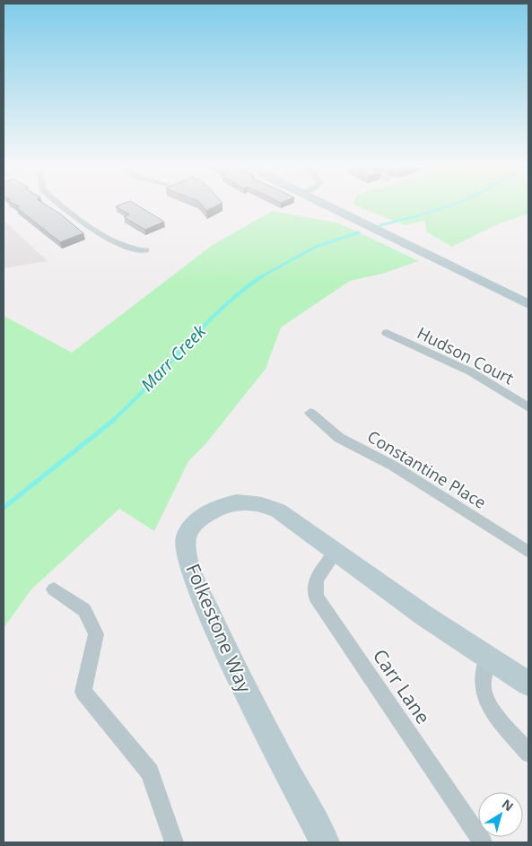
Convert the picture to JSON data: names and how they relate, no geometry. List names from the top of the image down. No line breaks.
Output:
{"streets":{"street":["Hudson Court","Constantine Place","Folkestone Way","Carr Lane"]},"crossings":[["Folkestone Way","Carr Lane"]],"water":["Marr Creek"],"north":"top right"}
